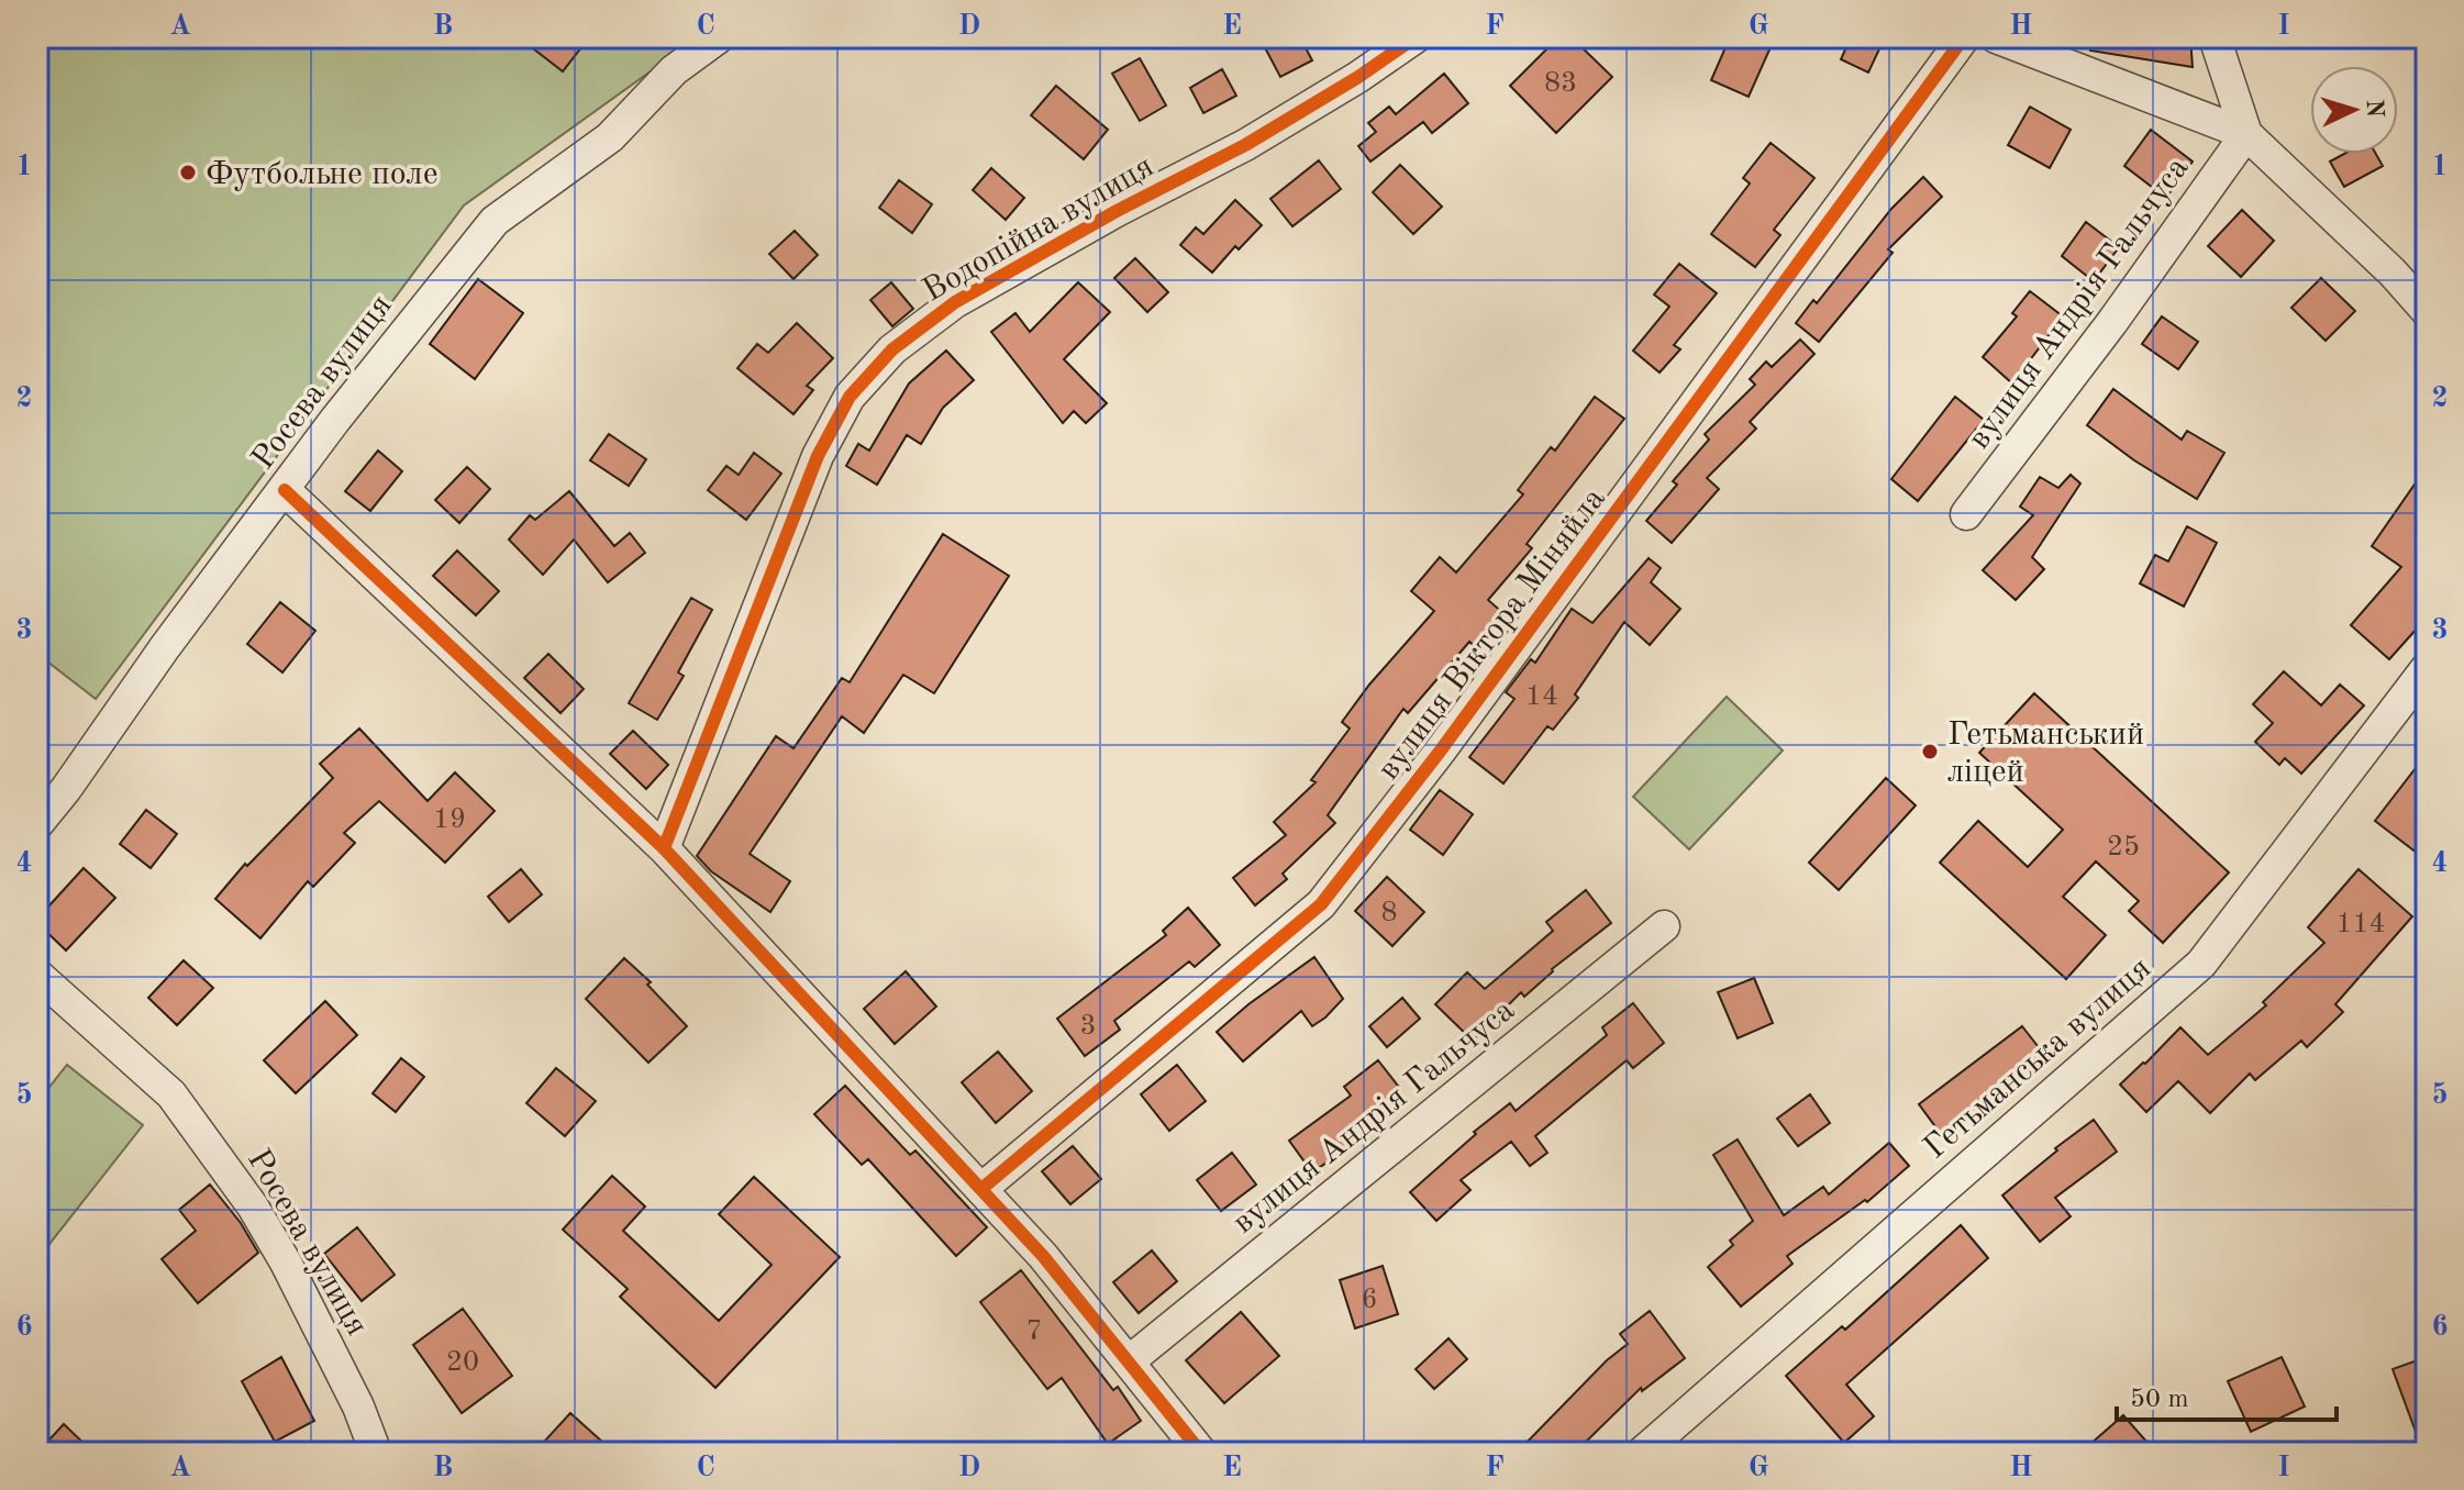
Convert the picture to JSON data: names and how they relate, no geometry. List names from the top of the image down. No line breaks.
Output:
{"streets":{"street":["Водопійна вулиця","вулиця Андрія Гальчуса","Росева вулиця","вулиця Віктора Міняйла","Гетьманська вулиця"]},"places":["Футбольне поле","Гетьманський ліцей"],"house_numbers":["83","14","19","25","8","114","3","6","7","20"],"scale_bar":"50 m","north":"right","grid":{"columns":["A","B","C","D","E","F","G","H","I"],"rows":["1","2","3","4","5","6"]}}
